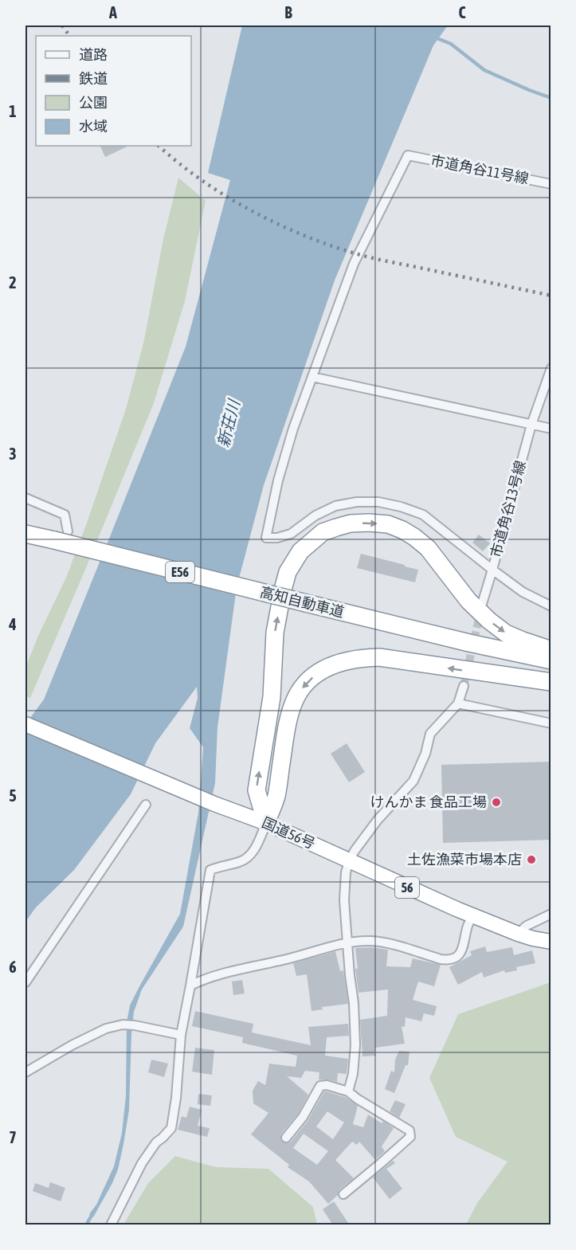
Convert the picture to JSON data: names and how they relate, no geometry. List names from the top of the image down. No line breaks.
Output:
{"streets":{"highway":["E56","高知自動車道","国道56号","56"],"street":["市道角谷11号線","市道角谷13号線"]},"crossings":[["市道角谷11号線","市道角谷13号線"],["E56","高知自動車道"]],"water":["新荘川"],"places":["けんかま 食品工場","土佐漁菜市場本店"],"legend":["道路","鉄道","公園","水域"],"grid":{"columns":["A","B","C"],"rows":["1","2","3","4","5","6","7"]}}
